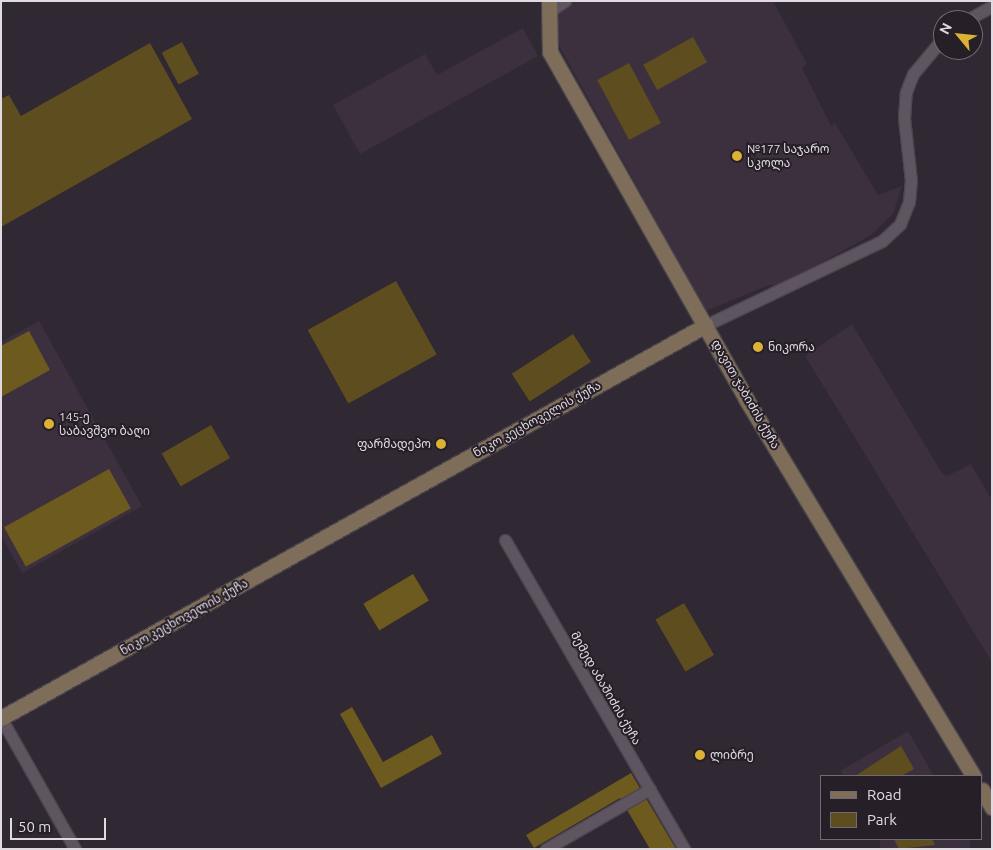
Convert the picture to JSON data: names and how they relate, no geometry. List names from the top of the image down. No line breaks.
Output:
{"streets":{"street":["დავით ჯაბიძის ქუჩა","ნიკო კეცხოველის ქუჩა","მემედ აბაშიძის ქუჩა"]},"crossings":[["დავით ჯაბიძის ქუჩა","ნიკო კეცხოველის ქუჩა"]],"places":["№177 საჯარო სკოლა","ნიკორა","145-ე საბავშვო ბაღი","ფარმადეპო","ლიბრე"],"legend":["Road","Park"],"scale_bar":"50 m","north":"top left"}
